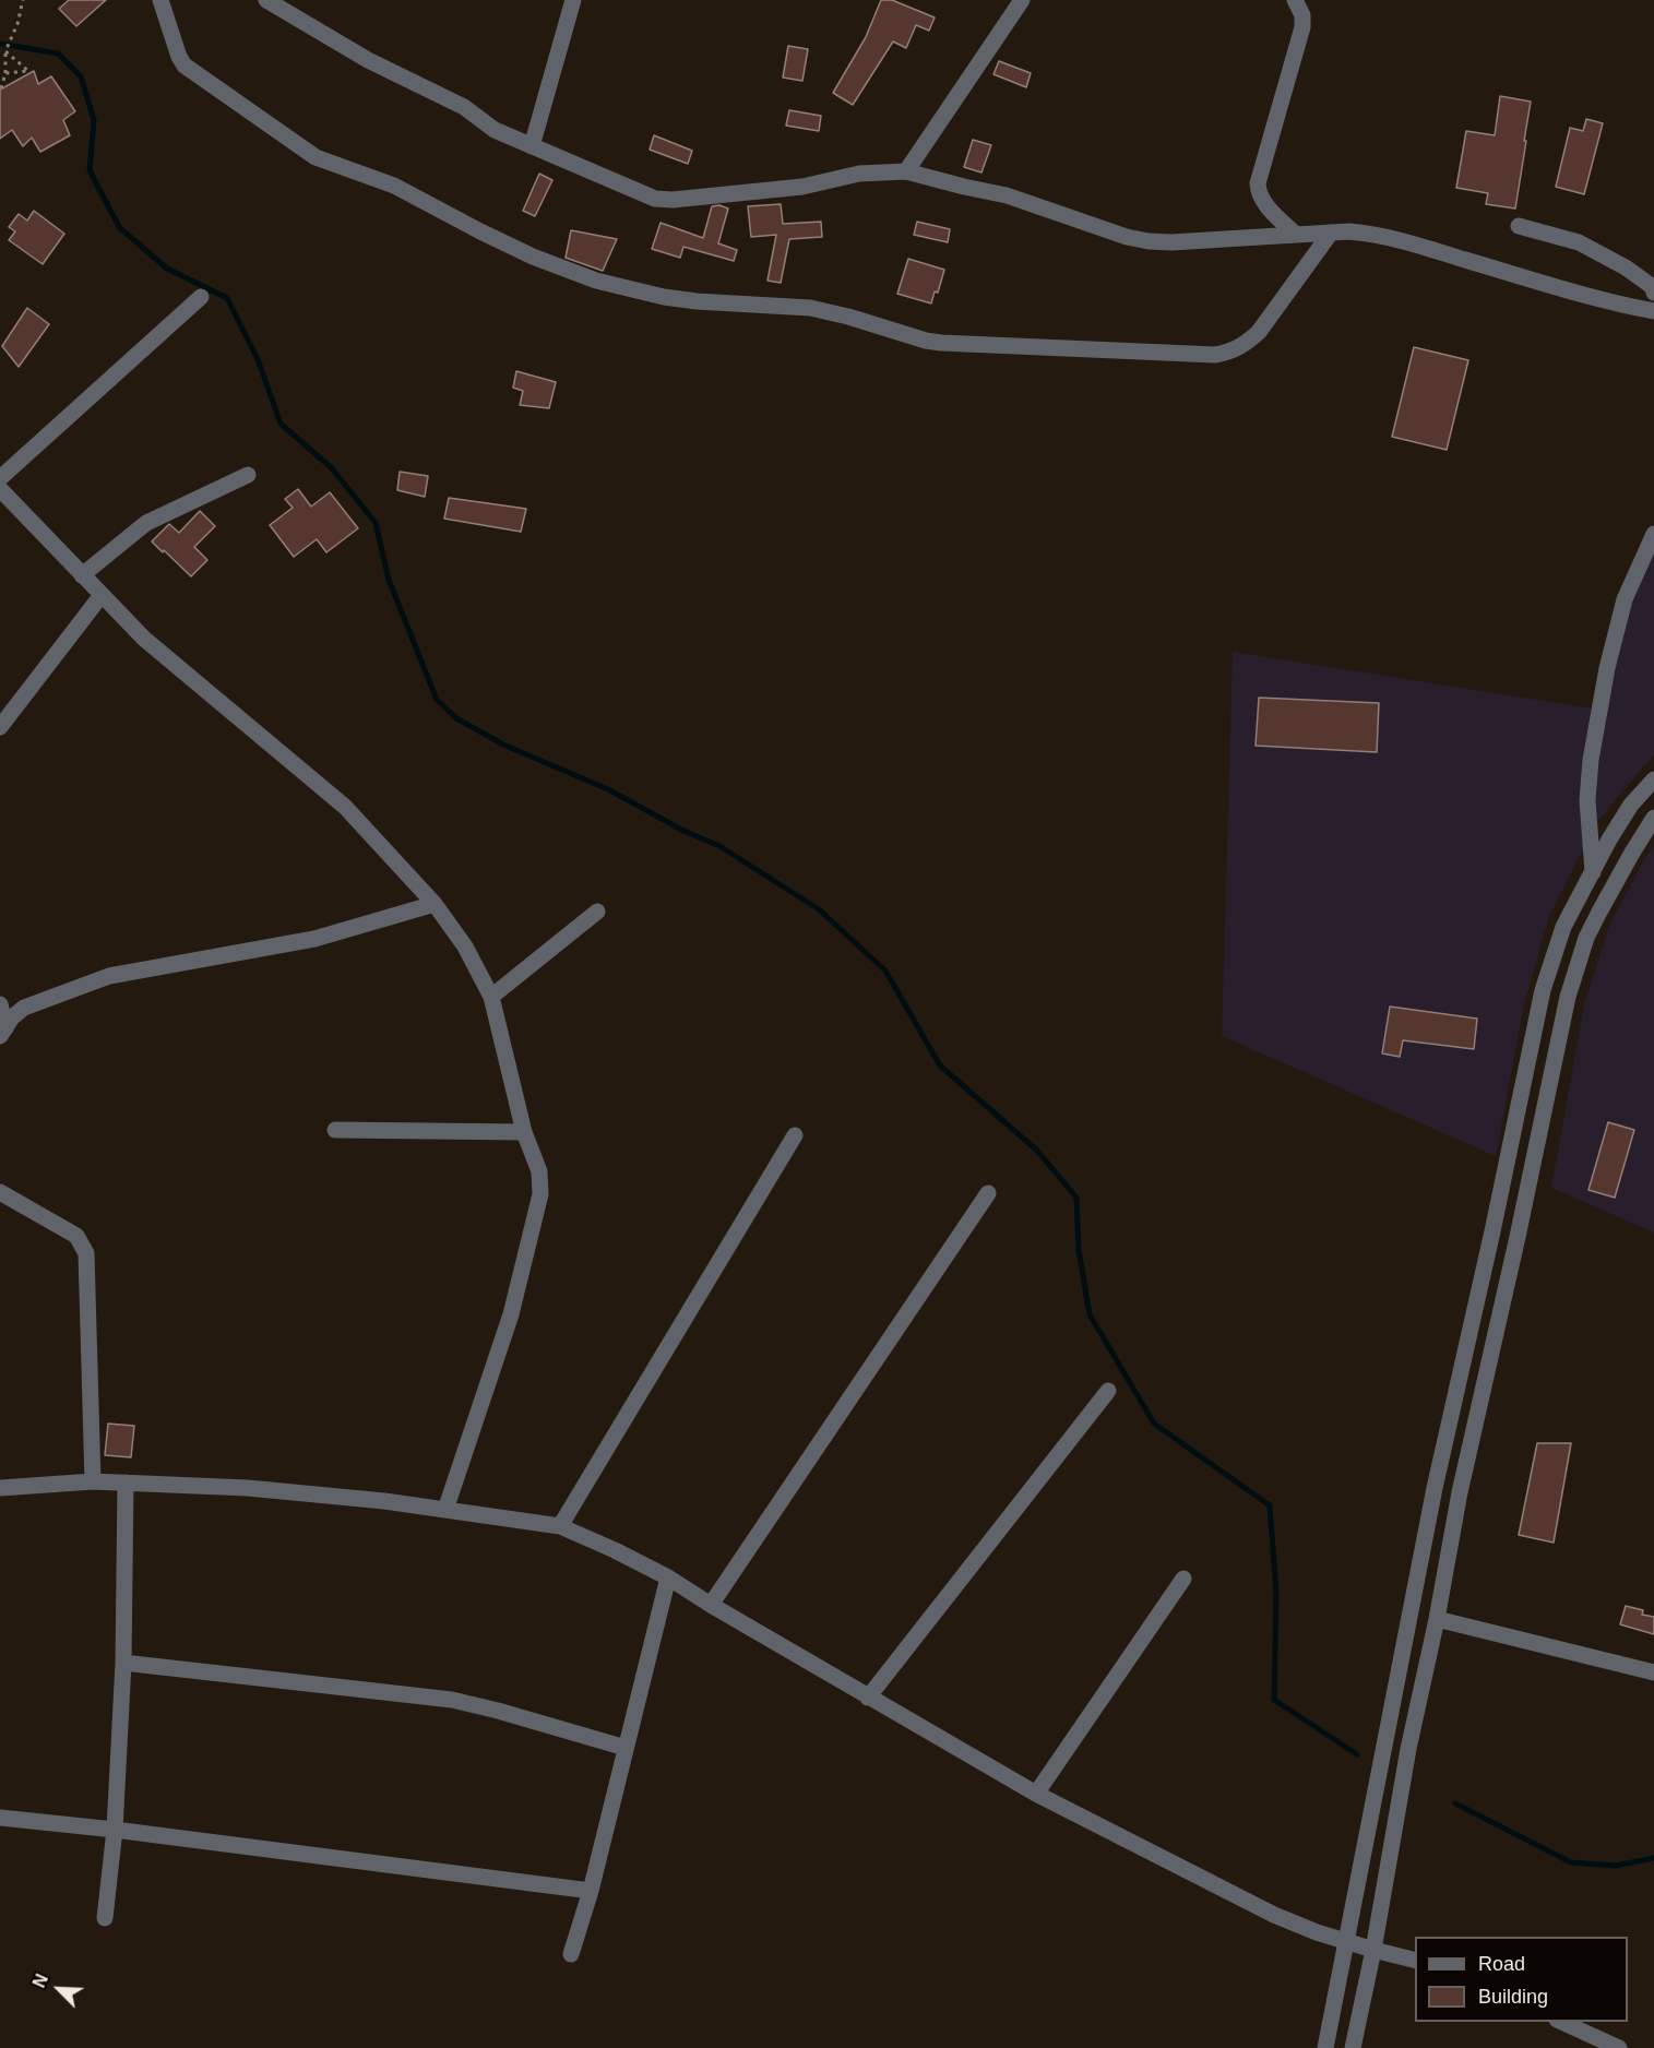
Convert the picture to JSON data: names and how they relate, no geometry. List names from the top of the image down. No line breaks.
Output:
{"legend":["Road","Building"],"north":"top left"}
